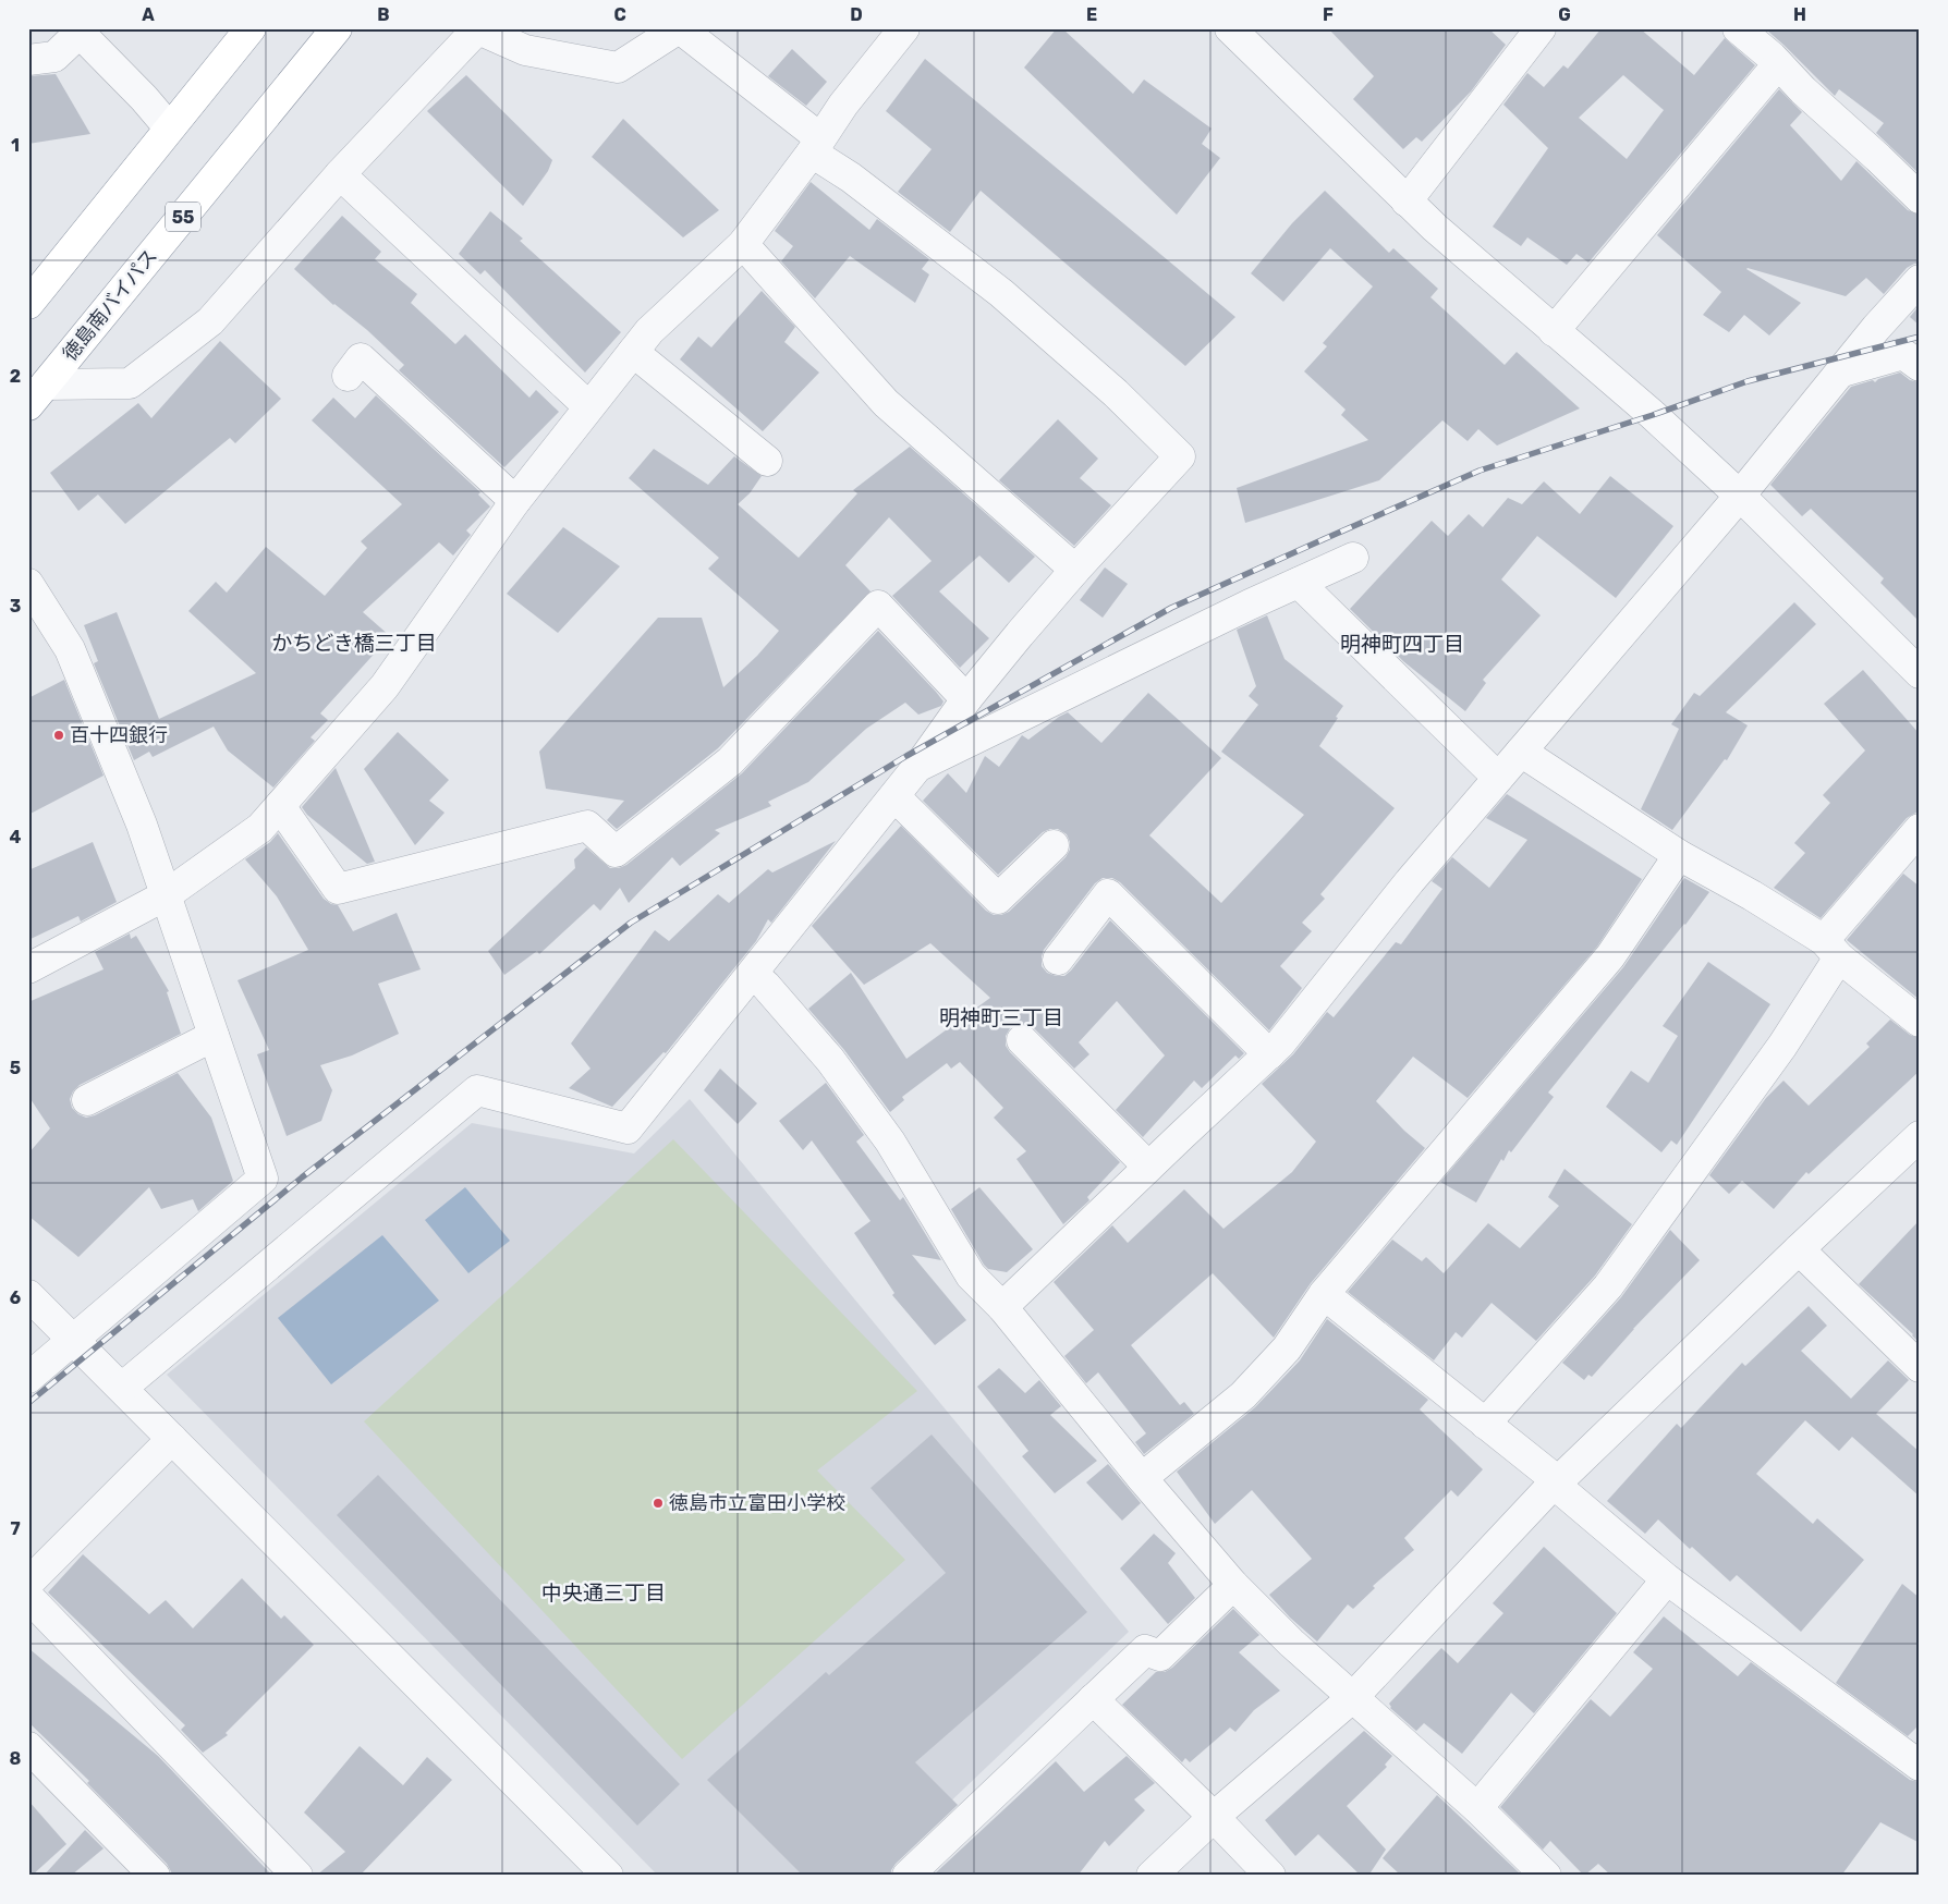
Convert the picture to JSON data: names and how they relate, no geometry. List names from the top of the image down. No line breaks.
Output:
{"streets":{"highway":["55","徳島南バイパス"]},"districts":["かちどき橋三丁目","明神町四丁目","明神町三丁目","中央通三丁目"],"places":["百十四銀行","徳島市立富田小学校"],"grid":{"columns":["A","B","C","D","E","F","G","H"],"rows":["1","2","3","4","5","6","7","8"]}}
